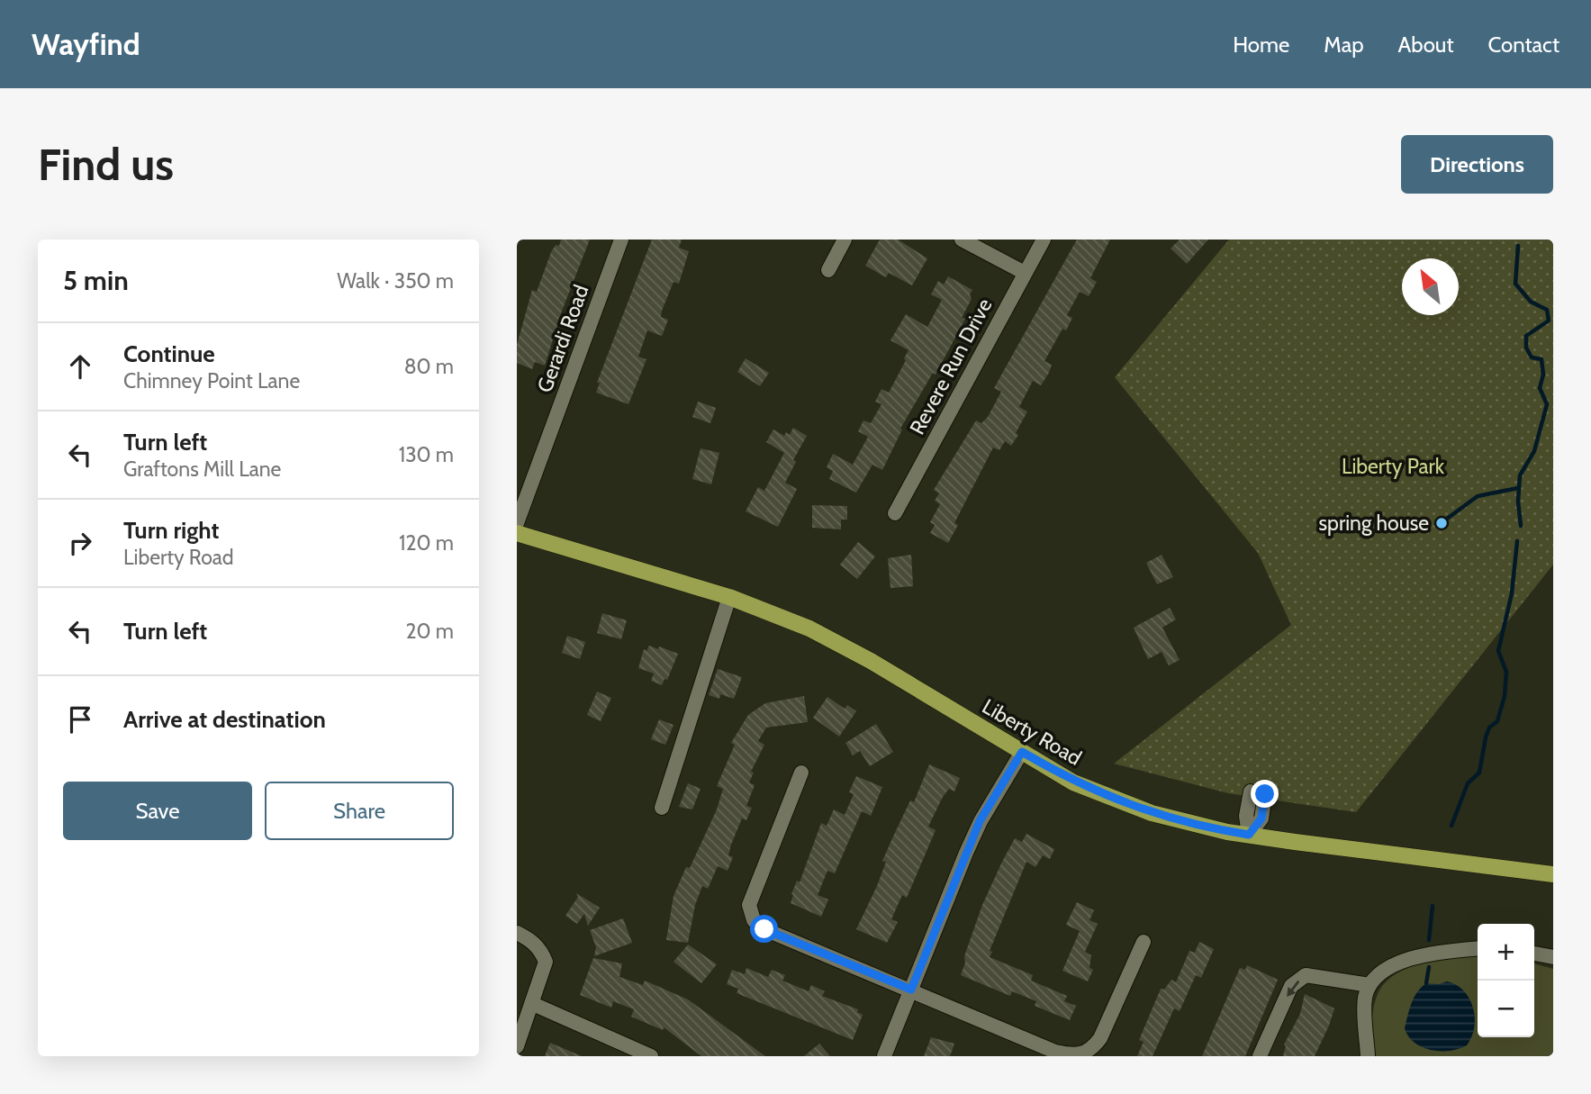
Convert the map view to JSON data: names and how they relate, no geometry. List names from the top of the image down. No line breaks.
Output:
{"streets":{"main road":["Liberty Road"],"street":["Gerardi Road","Revere Run Drive"]},"parks":["Liberty Park"],"places":["spring house"],"north":"top left","page":{"header":"Wayfind","nav":["Home","Map","About","Contact"],"buttons":["Directions",["Save","Share"]],"title":"Find us","heading":["5 min","Walk · 350 m"],"list":[["Continue","Chimney Point Lane","80 m"],["Turn left","Graftons Mill Lane","130 m"],["Turn right","Liberty Road","120 m"],["Turn left","20 m"],"Arrive at destination"],"map_buttons":["+","−"]}}
